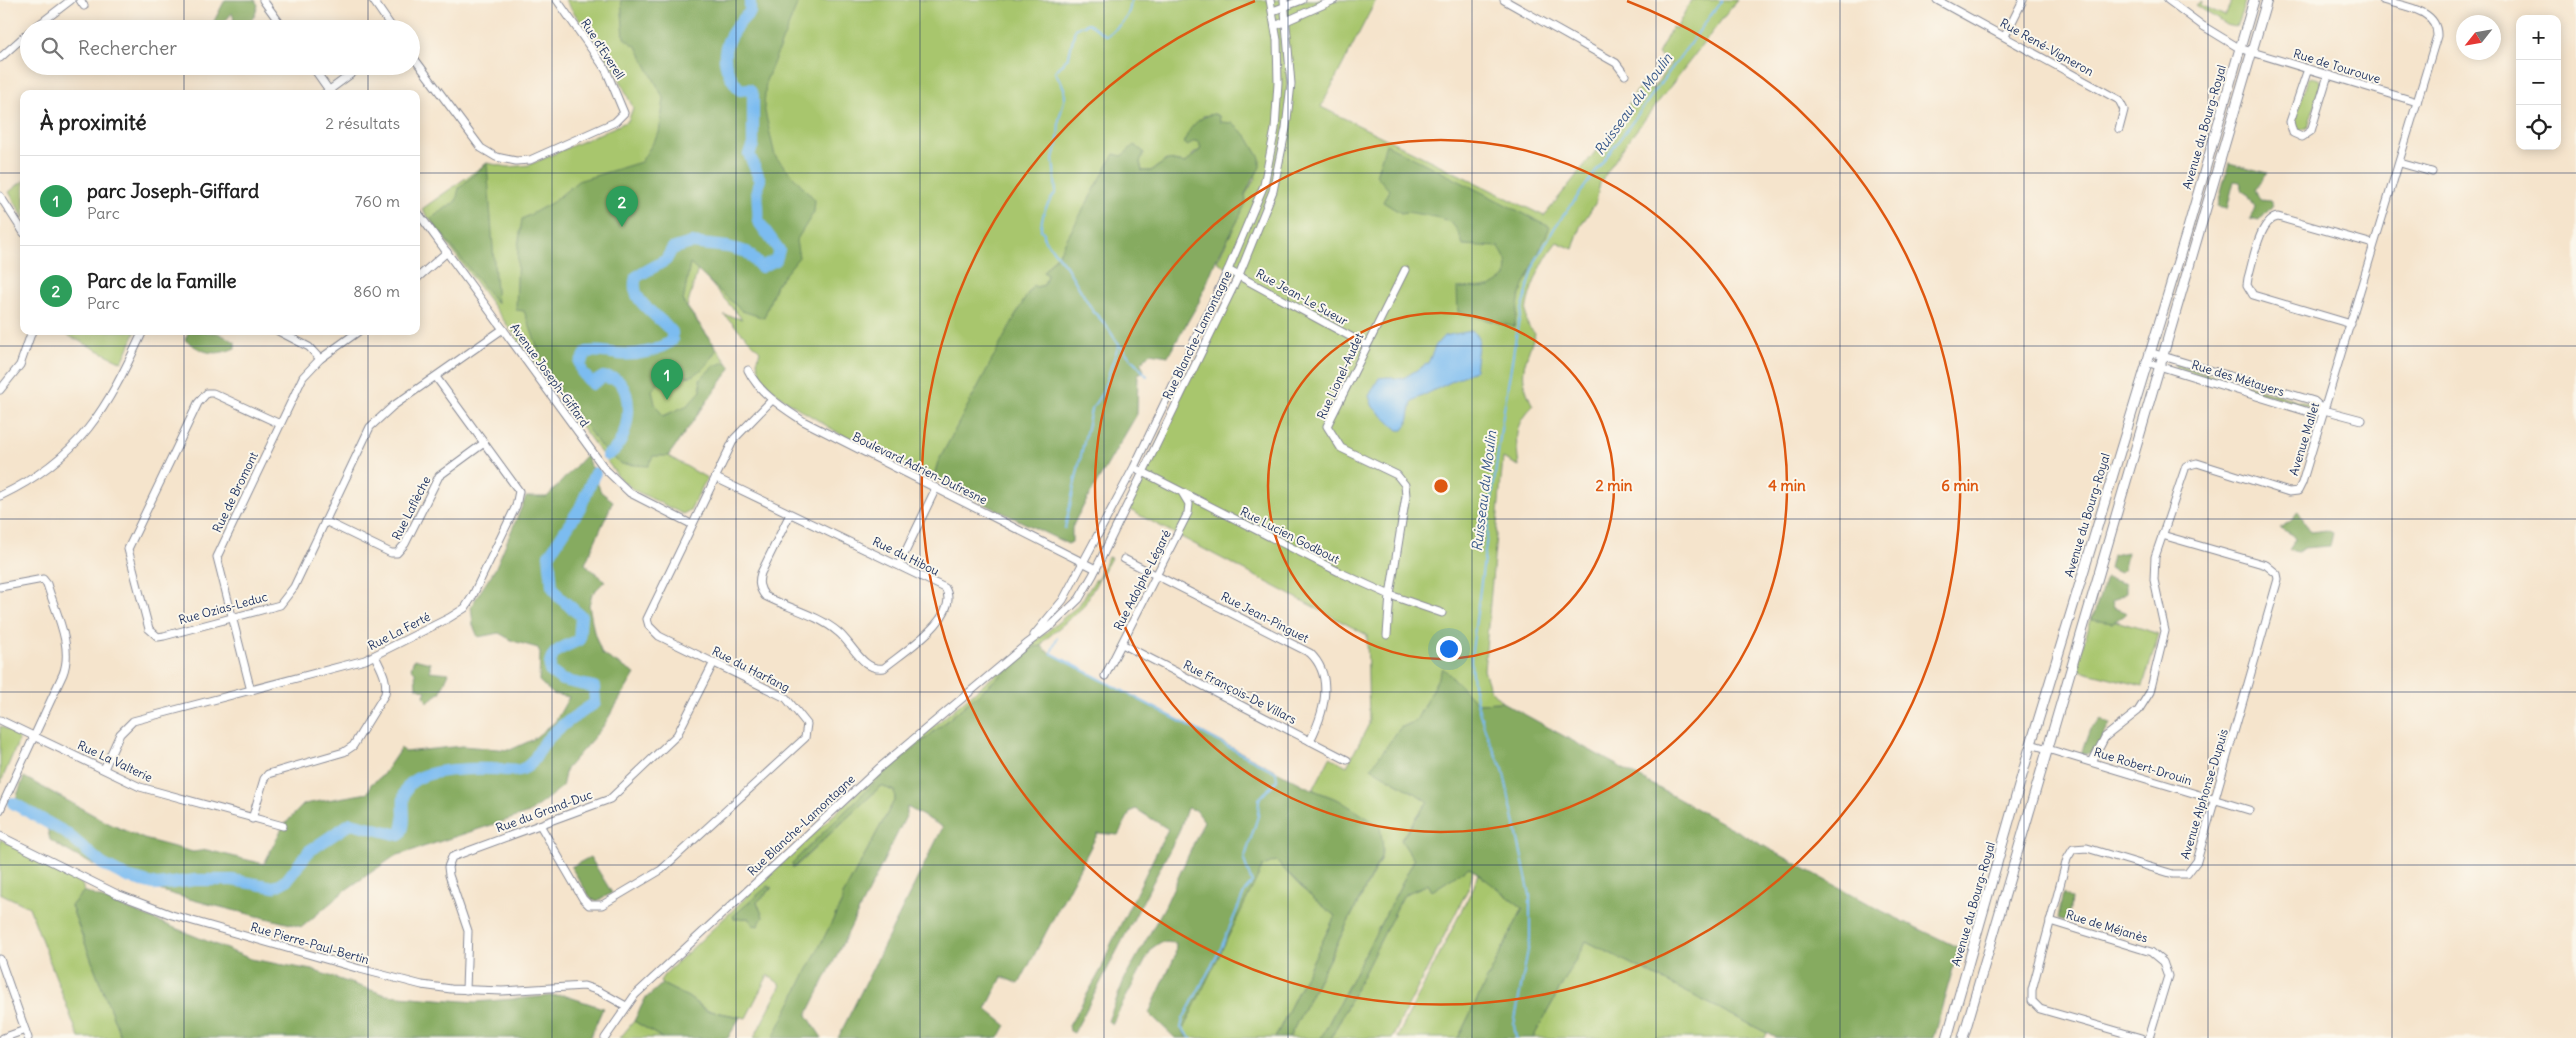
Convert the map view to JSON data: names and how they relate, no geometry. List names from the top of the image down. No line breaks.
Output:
{"streets":{"main road":["Avenue du Bourg-Royal"],"street":["Rue René-Vigneron","Rue d'Everell","Rue de Tourouve","Rue Jean-Le Sueur","Rue Blanche-Lamontagne","Avenue Joseph-Giffard","Rue Lionel-Audet","Rue des Métayers","Avenue Mallet","Boulevard Adrien-Dufresne","Rue de Bromont","Rue Laflèche","Rue Lucien Godbout","Rue du Hibou","Rue Adolphe-Légaré","Rue Ozias-Leduc","Rue Jean-Pinguet","Rue La Ferté","Rue du Harfang","Rue François-De Villars","Rue La Valterie","Rue Robert-Drouin","Avenue Alphonse-Dupuis","Rue du Grand-Duc","Rue de Méjanès","Rue Pierre-Paul-Bertin"]},"crossings":[["Rue de Tourouve","Avenue du Bourg-Royal"],["Rue de Tourouve","Avenue Mallet"],["Avenue du Bourg-Royal","Rue des Métayers"],["Avenue du Bourg-Royal","Rue Robert-Drouin"],["Rue Jean-Le Sueur","Rue Blanche-Lamontagne"],["Rue Jean-Le Sueur","Rue Lionel-Audet"],["Rue Blanche-Lamontagne","Boulevard Adrien-Dufresne"],["Rue Blanche-Lamontagne","Rue Lucien Godbout"],["Rue Blanche-Lamontagne","Rue Pierre-Paul-Bertin"],["Avenue Joseph-Giffard","Rue Ozias-Leduc"],["Avenue Joseph-Giffard","Rue du Harfang"],["Rue Lionel-Audet","Rue Lucien Godbout"],["Rue des Métayers","Avenue Mallet"],["Avenue Mallet","Rue Robert-Drouin"],["Avenue Mallet","Avenue Alphonse-Dupuis"],["Boulevard Adrien-Dufresne","Rue du Harfang"],["Rue de Bromont","Rue Ozias-Leduc"],["Rue de Bromont","Rue La Ferté"],["Rue Laflèche","Rue Ozias-Leduc"],["Rue Laflèche","Rue La Ferté"],["Rue Lucien Godbout","Rue Adolphe-Légaré"],["Rue du Hibou","Rue du Harfang"],["Rue Adolphe-Légaré","Rue Jean-Pinguet"],["Rue Adolphe-Légaré","Rue François-De Villars"],["Rue Ozias-Leduc","Rue La Ferté"],["Rue Jean-Pinguet","Rue François-De Villars"],["Rue La Ferté","Rue La Valterie"],["Rue du Harfang","Rue du Grand-Duc"],["Rue Robert-Drouin","Avenue Alphonse-Dupuis"],["Avenue Alphonse-Dupuis","Rue de Méjanès"],["Rue du Grand-Duc","Rue Pierre-Paul-Bertin"]],"water":["Ruisseau du Moulin"],"north":"bottom left","page":{"map_buttons":["+","−"],"search":"Rechercher","heading":["À proximité","2 résultats"],"list":[{"mark":"1","name":"parc Joseph-Giffard","note":"Parc","value":"760 m"},{"mark":"2","name":"Parc de la Famille","note":"Parc","value":"860 m"}],"pins":["2","1"]},"rings":["2 min","4 min","6 min"]}
